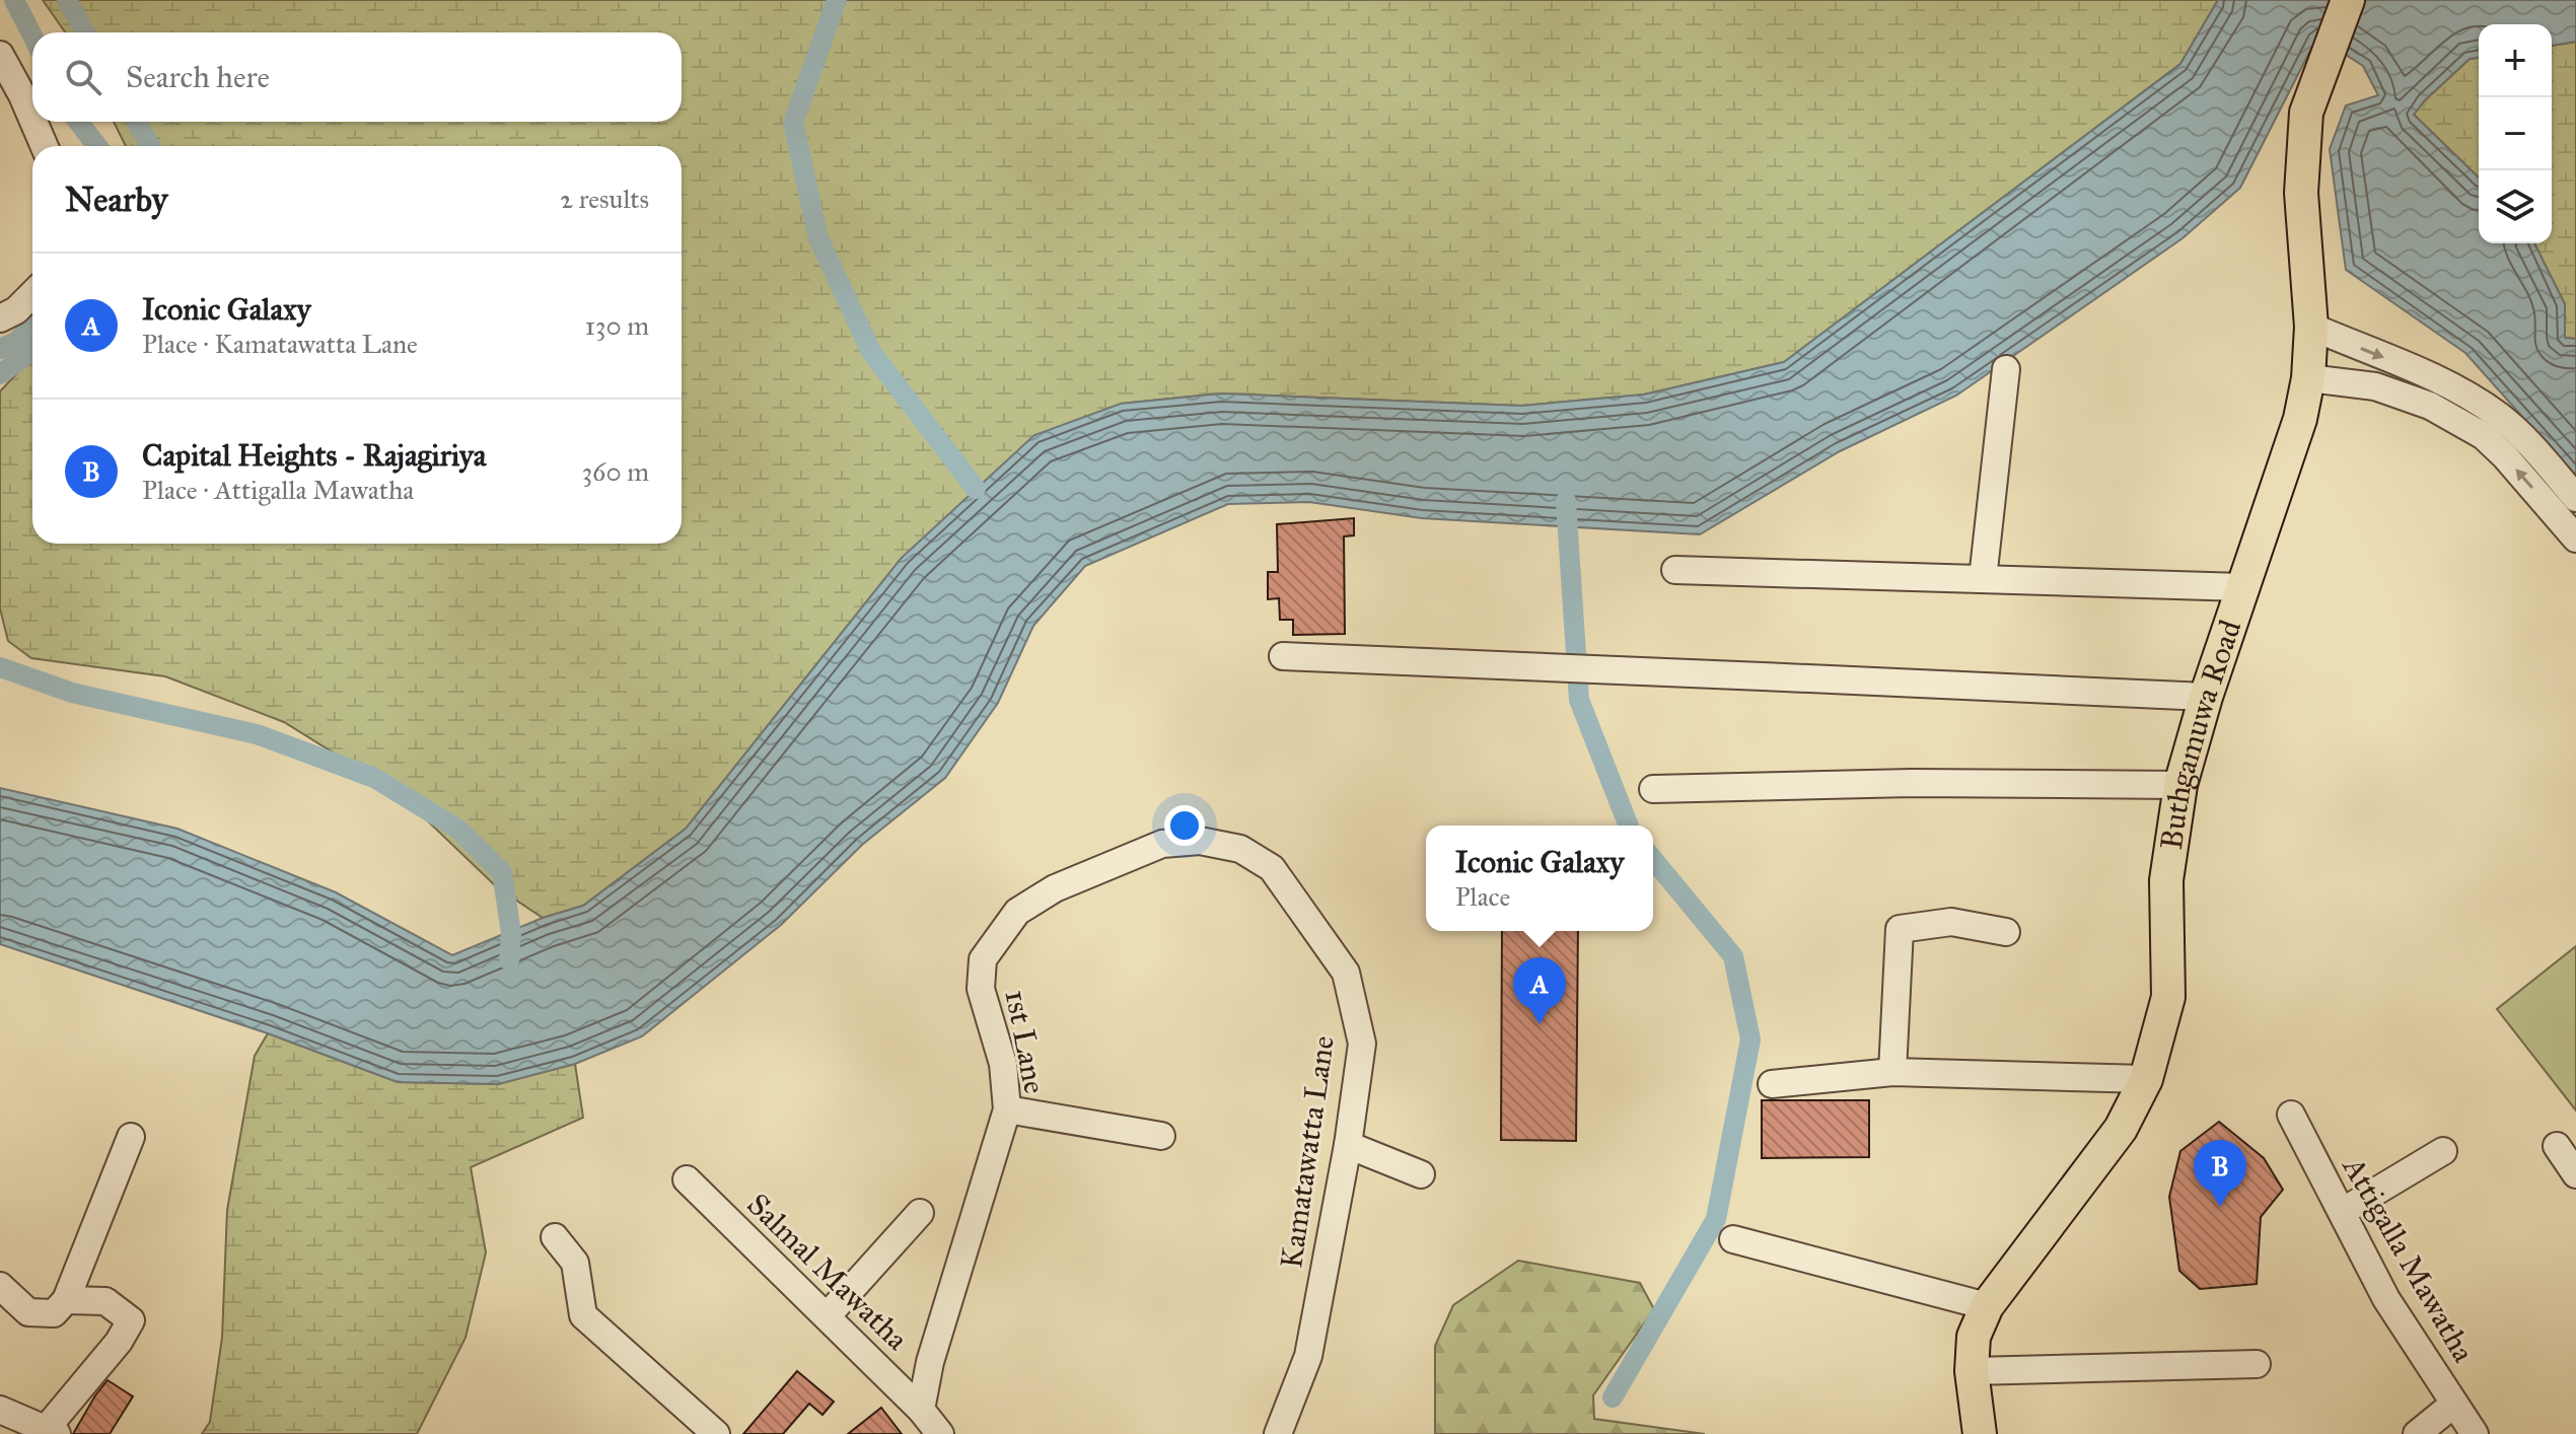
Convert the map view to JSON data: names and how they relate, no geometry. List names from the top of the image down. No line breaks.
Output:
{"streets":{"main road":["Buthgamuwa Road"],"street":["1st Lane","Kamatawatta Lane","Attigalla Mawatha","Salmal Mawatha"]},"crossings":[["1st Lane","Kamatawatta Lane"],["1st Lane","Salmal Mawatha"]],"page":{"map_buttons":["+","−"],"search":"Search here","heading":["Nearby","2 results"],"list":[{"mark":"A","name":"Iconic Galaxy","note":"Place · Kamatawatta Lane","value":"130 m"},{"mark":"B","name":"Capital Heights - Rajagiriya","note":"Place · Attigalla Mawatha","value":"360 m"}],"popup":["Iconic Galaxy","Place"],"pins":["A","B"]}}
